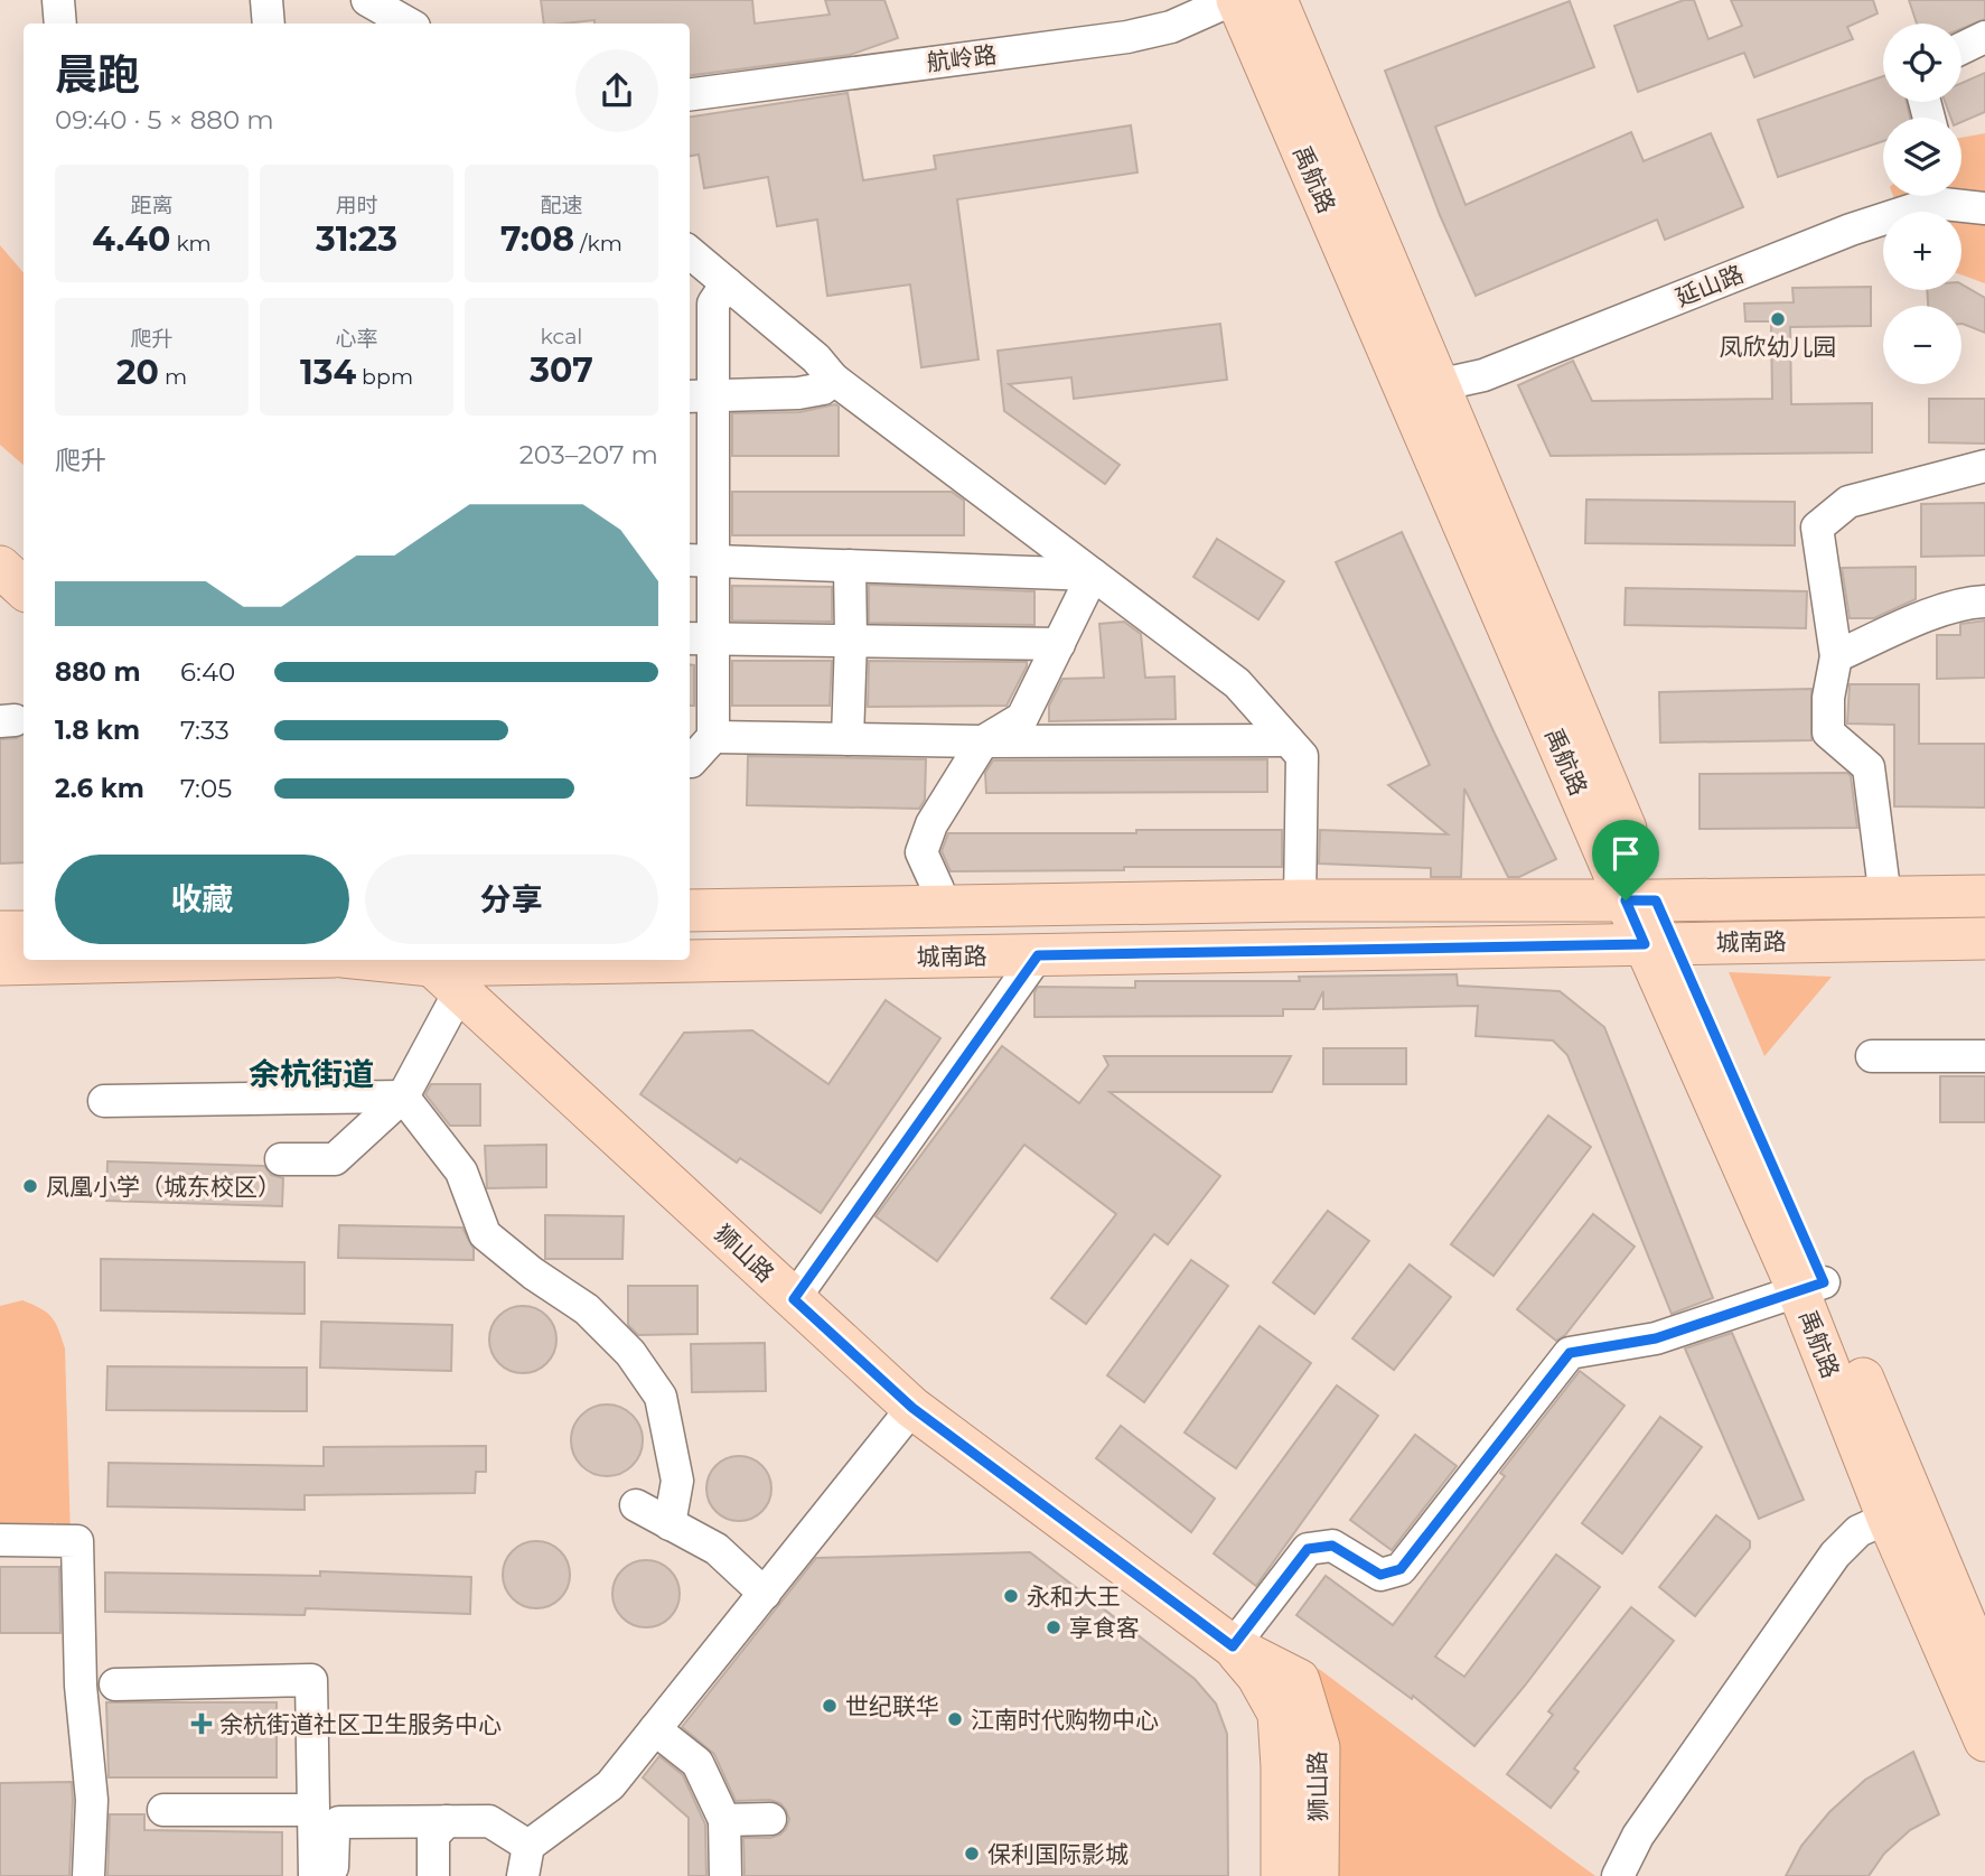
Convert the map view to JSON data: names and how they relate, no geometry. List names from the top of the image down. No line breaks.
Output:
{"streets":{"main road":["禹航路","城南路","狮山路"],"street":["航岭路","延山路"]},"crossings":[["航岭路","禹航路"],["禹航路","延山路"],["禹航路","城南路"],["城南路","狮山路"]],"districts":["余杭街道"],"places":{"other":["凤欣幼儿园","凤凰小学（城东校区）","永和大王","享食客","世纪联华","江南时代购物中心","保利国际影城"],"health":["余杭街道社区卫生服务中心"]},"page":{"map_buttons":["+","−"],"heading":["晨跑","09:40 · 5 × 880 m"],"stats":[["距离","4.40 km"],["用时","31:23"],["配速","7:08 /km"],["爬升","20 m"],["心率","134 bpm"],["kcal","307"]],"chart":["爬升","203–207 m"],"list":[{"name":"880 m","note":"6:40"},{"name":"1.8 km","note":"7:33"},{"name":"2.6 km","note":"7:05"}],"buttons":["收藏","分享"]}}
